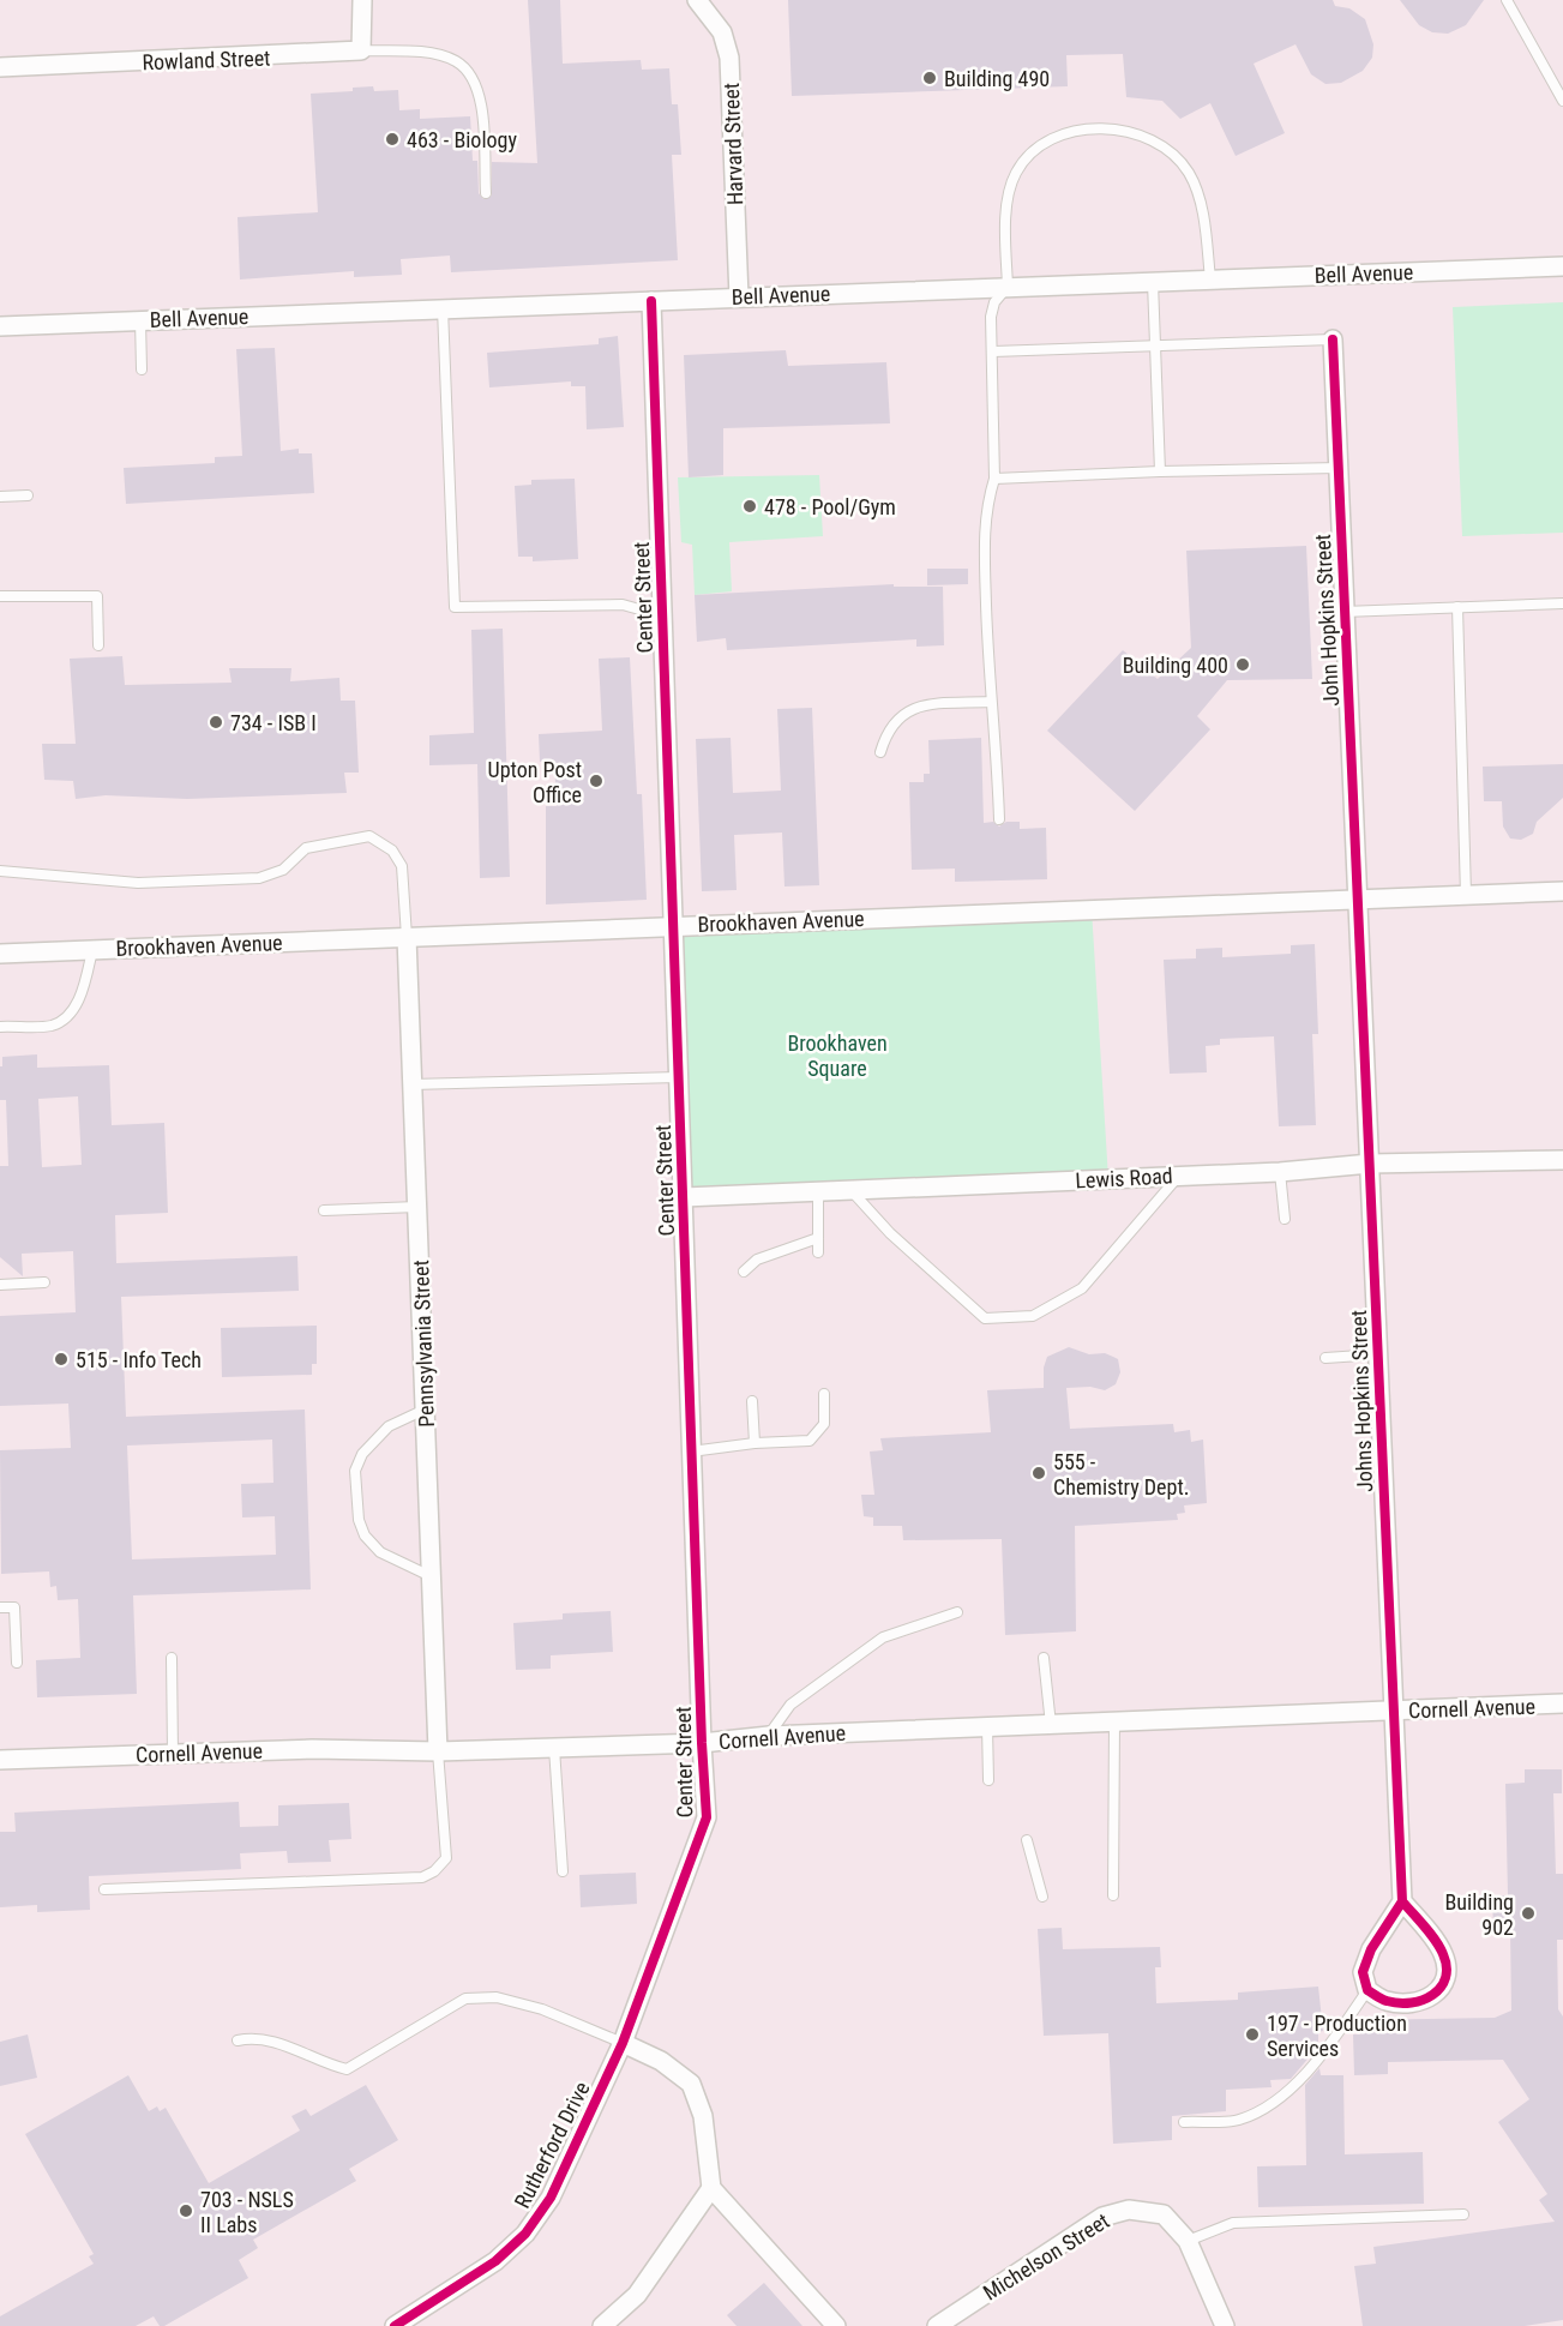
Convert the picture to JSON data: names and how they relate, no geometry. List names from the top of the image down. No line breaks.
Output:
{"streets":{"street":["Rowland Street","Harvard Street","Bell Avenue","Center Street","John Hopkins Street","Brookhaven Avenue","Lewis Road","Pennsylvania Street","Johns Hopkins Street","Cornell Avenue","Rutherford Drive","Michelson Street"]},"crossings":[["Harvard Street","Bell Avenue"],["Bell Avenue","Center Street"],["Center Street","Brookhaven Avenue"],["Center Street","Lewis Road"],["Center Street","Cornell Avenue"],["Center Street","Rutherford Drive"],["John Hopkins Street","Brookhaven Avenue"],["John Hopkins Street","Johns Hopkins Street"],["Brookhaven Avenue","Pennsylvania Street"],["Brookhaven Avenue","Johns Hopkins Street"],["Lewis Road","Johns Hopkins Street"],["Pennsylvania Street","Cornell Avenue"],["Johns Hopkins Street","Cornell Avenue"]],"parks":["Brookhaven Square"],"places":["Building 490","463 - Biology","478 - Pool/Gym","Building 400","734 - ISB I","Upton Post Office","515 - Info Tech","555 - Chemistry Dept.","Building 902","197 - Production Services","703 - NSLS II Labs"]}
